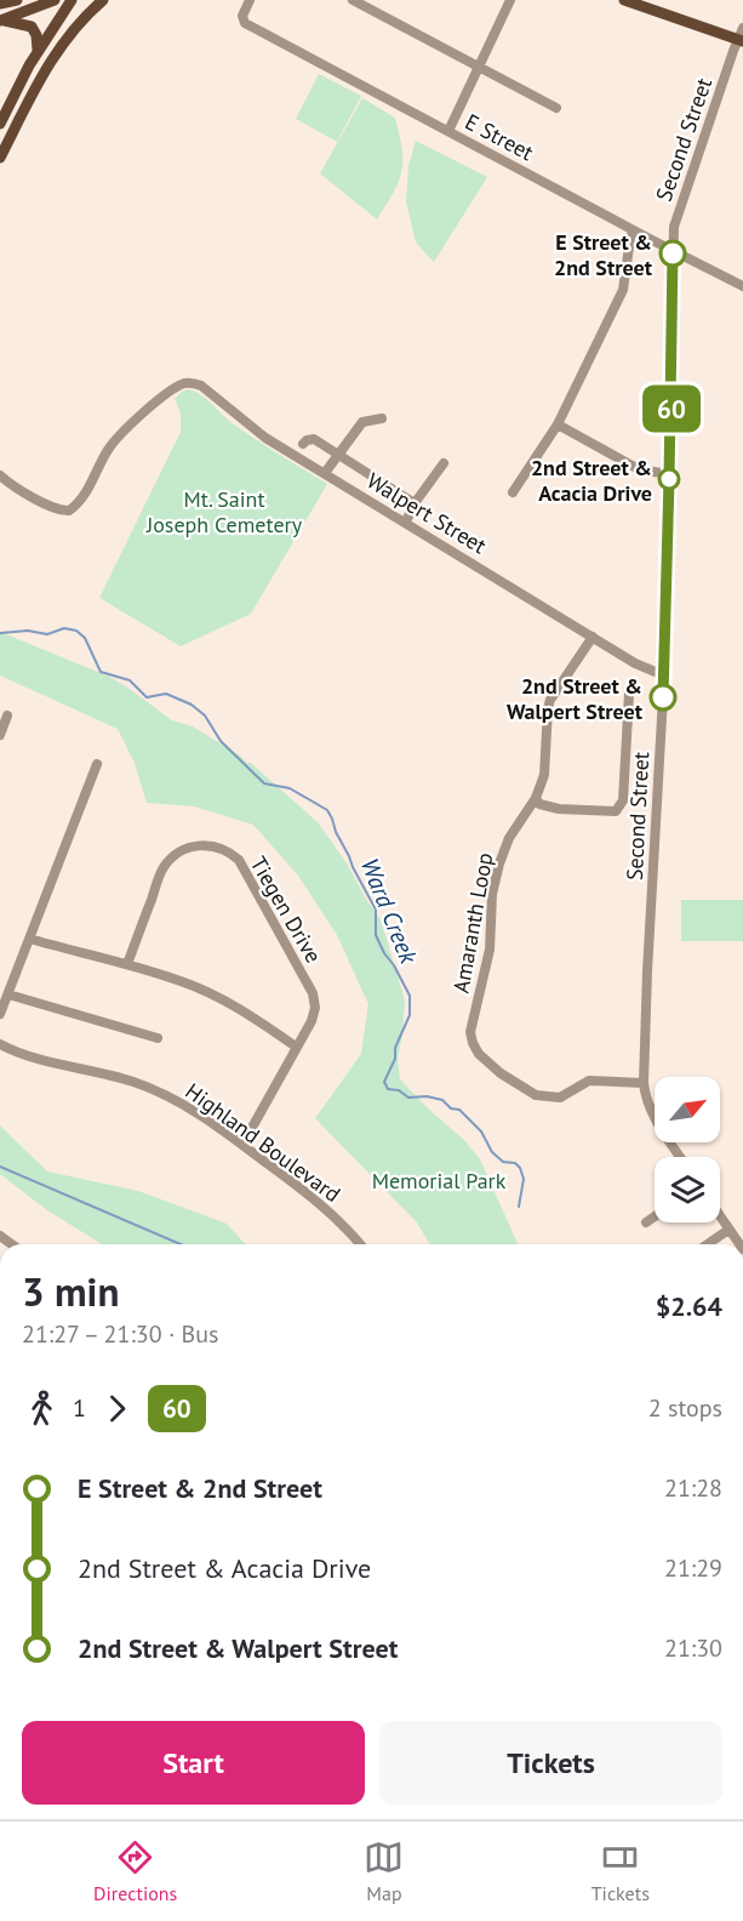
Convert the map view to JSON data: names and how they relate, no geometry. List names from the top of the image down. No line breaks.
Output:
{"streets":{"street":["E Street","Second Street","Walpert Street","Tiegen Drive","Amaranth Loop","Highland Boulevard"]},"crossings":[["E Street","Second Street"],["Second Street","Walpert Street"],["Second Street","Amaranth Loop"],["Walpert Street","Amaranth Loop"],["Tiegen Drive","Highland Boulevard"]],"water":["Ward Creek"],"parks":["Mt. Saint Joseph Cemetery","Memorial Park"],"places":["E Street & 2nd Street","2nd Street & Acacia Drive","2nd Street & Walpert Street"],"lines":["bus line 60"],"north":"top right","page":{"on_map":"60","heading":["3 min","21:27 – 21:30 · Bus","$2.64"],"legs":["1","60","2 stops"],"list":[{"name":"E Street & 2nd Street","value":"21:28"},{"name":"2nd Street & Acacia Drive","value":"21:29"},{"name":"2nd Street & Walpert Street","value":"21:30"}],"buttons":["Start","Tickets"],"tabs":["Directions","Map","Tickets"]}}
